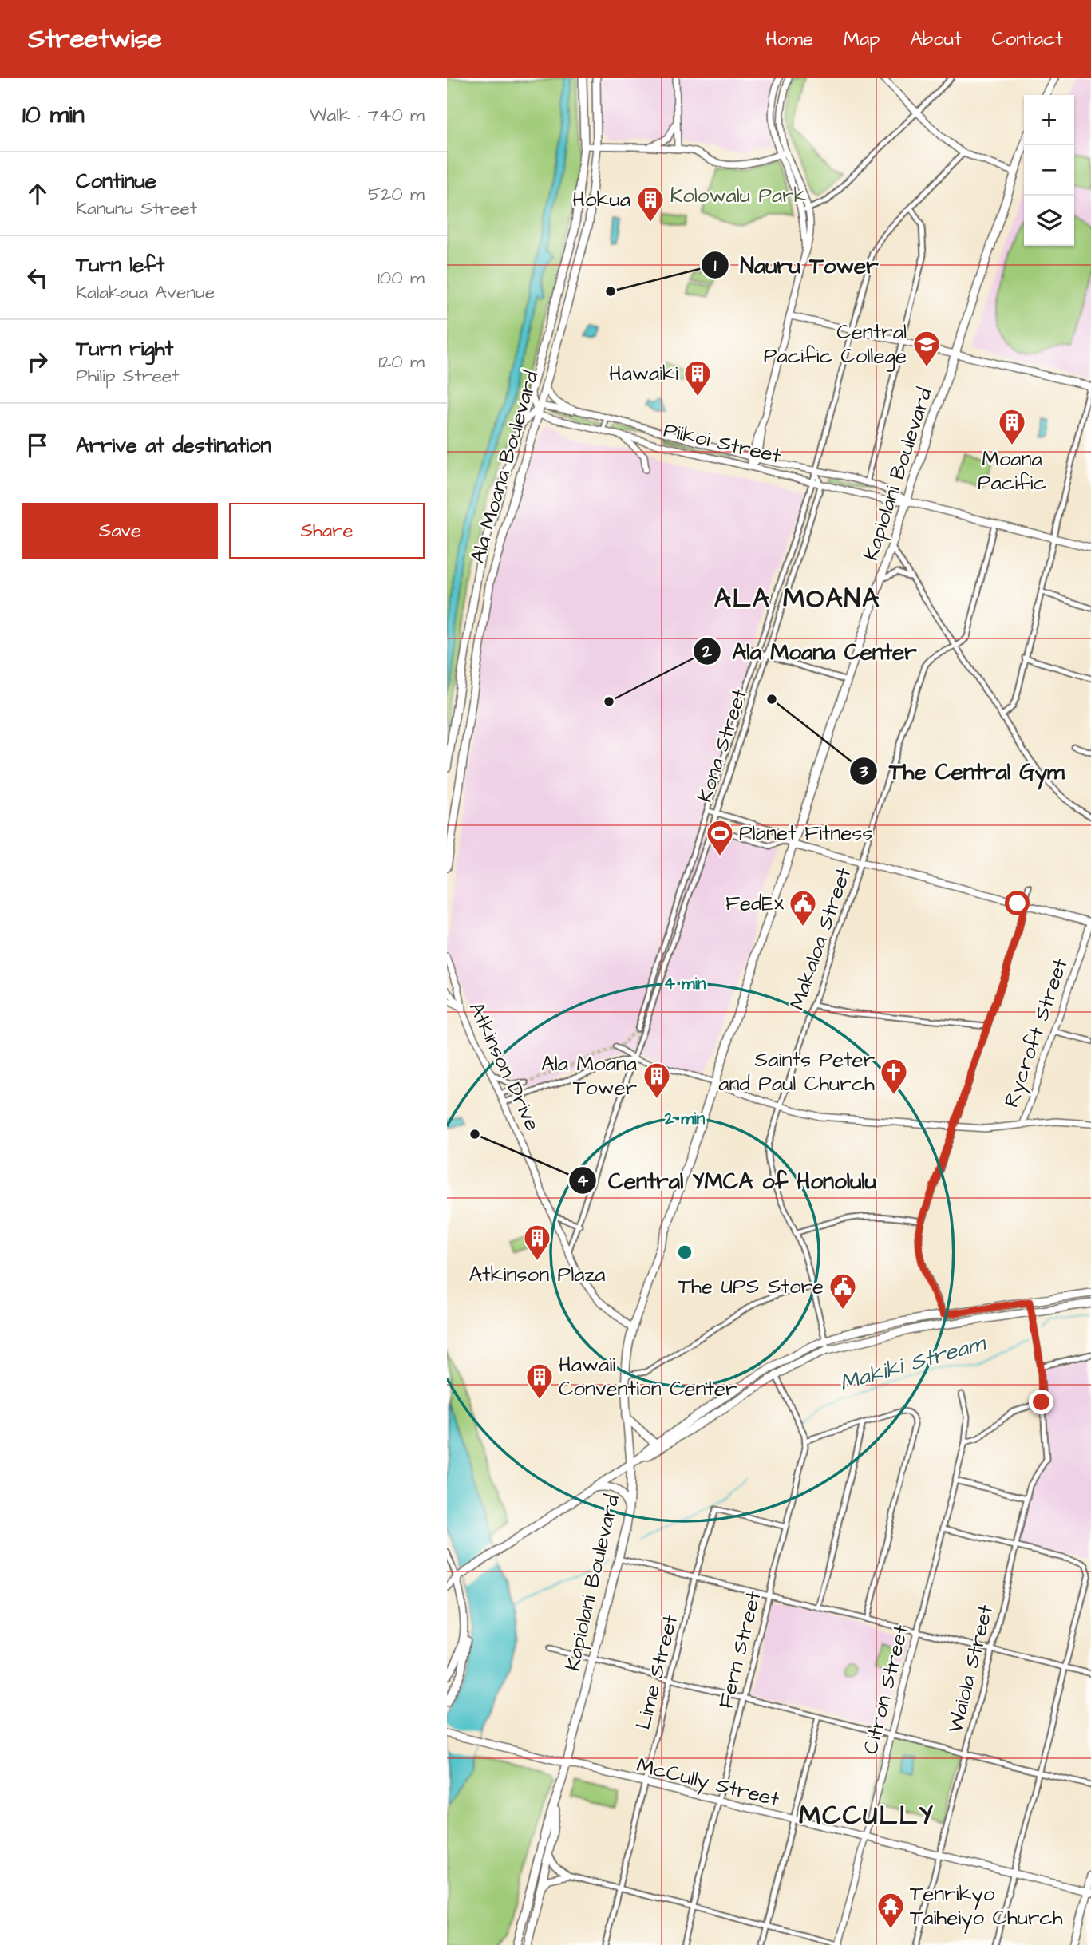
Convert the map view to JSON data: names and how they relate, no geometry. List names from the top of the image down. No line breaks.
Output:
{"streets":{"main road":["Piikoi Street","Ala Moana Boulevard","Kapiolani Boulevard","McCully Street"],"street":["Kona Street","Makaloa Street","Rycroft Street","Atkinson Drive","Fern Street","Waiola Street","Lime Street","Citron Street"]},"crossings":[["Piikoi Street","Ala Moana Boulevard"],["Piikoi Street","Kapiolani Boulevard"],["Piikoi Street","Kona Street"],["Piikoi Street","Makaloa Street"],["Kapiolani Boulevard","Atkinson Drive"],["Kapiolani Boulevard","McCully Street"],["Kona Street","Atkinson Drive"],["Fern Street","Lime Street"],["Fern Street","McCully Street"],["Waiola Street","McCully Street"],["Lime Street","McCully Street"],["Citron Street","McCully Street"]],"districts":["ALA MOANA","MCCULLY"],"water":["Makiki Stream"],"parks":["Kolowalu Park"],"places":{"building":["Hokua","Hawaiki","Moana Pacific","Ala Moana Tower","Atkinson Plaza","Hawaii Convention Center"],"other":["Nauru Tower","The Central Gym","Ala Moana Center","Central YMCA of Honolulu"],"school or university":["Central Pacific College"],"sports":["Planet Fitness"],"public building":["FedEx","The UPS Store"],"church":["Saints Peter and Paul Church"],"temple":["Tenrikyo Taiheiyo Church"]},"page":{"header":"Streetwise","nav":["Home","Map","About","Contact"],"heading":["10 min","Walk · 740 m"],"map_buttons":["+","−"],"list":[["Continue","Kanunu Street","520 m"],["Turn left","Kalakaua Avenue","100 m"],["Turn right","Philip Street","120 m"],"Arrive at destination"],"buttons":["Save","Share"]},"rings":["4 min","2 min"]}
